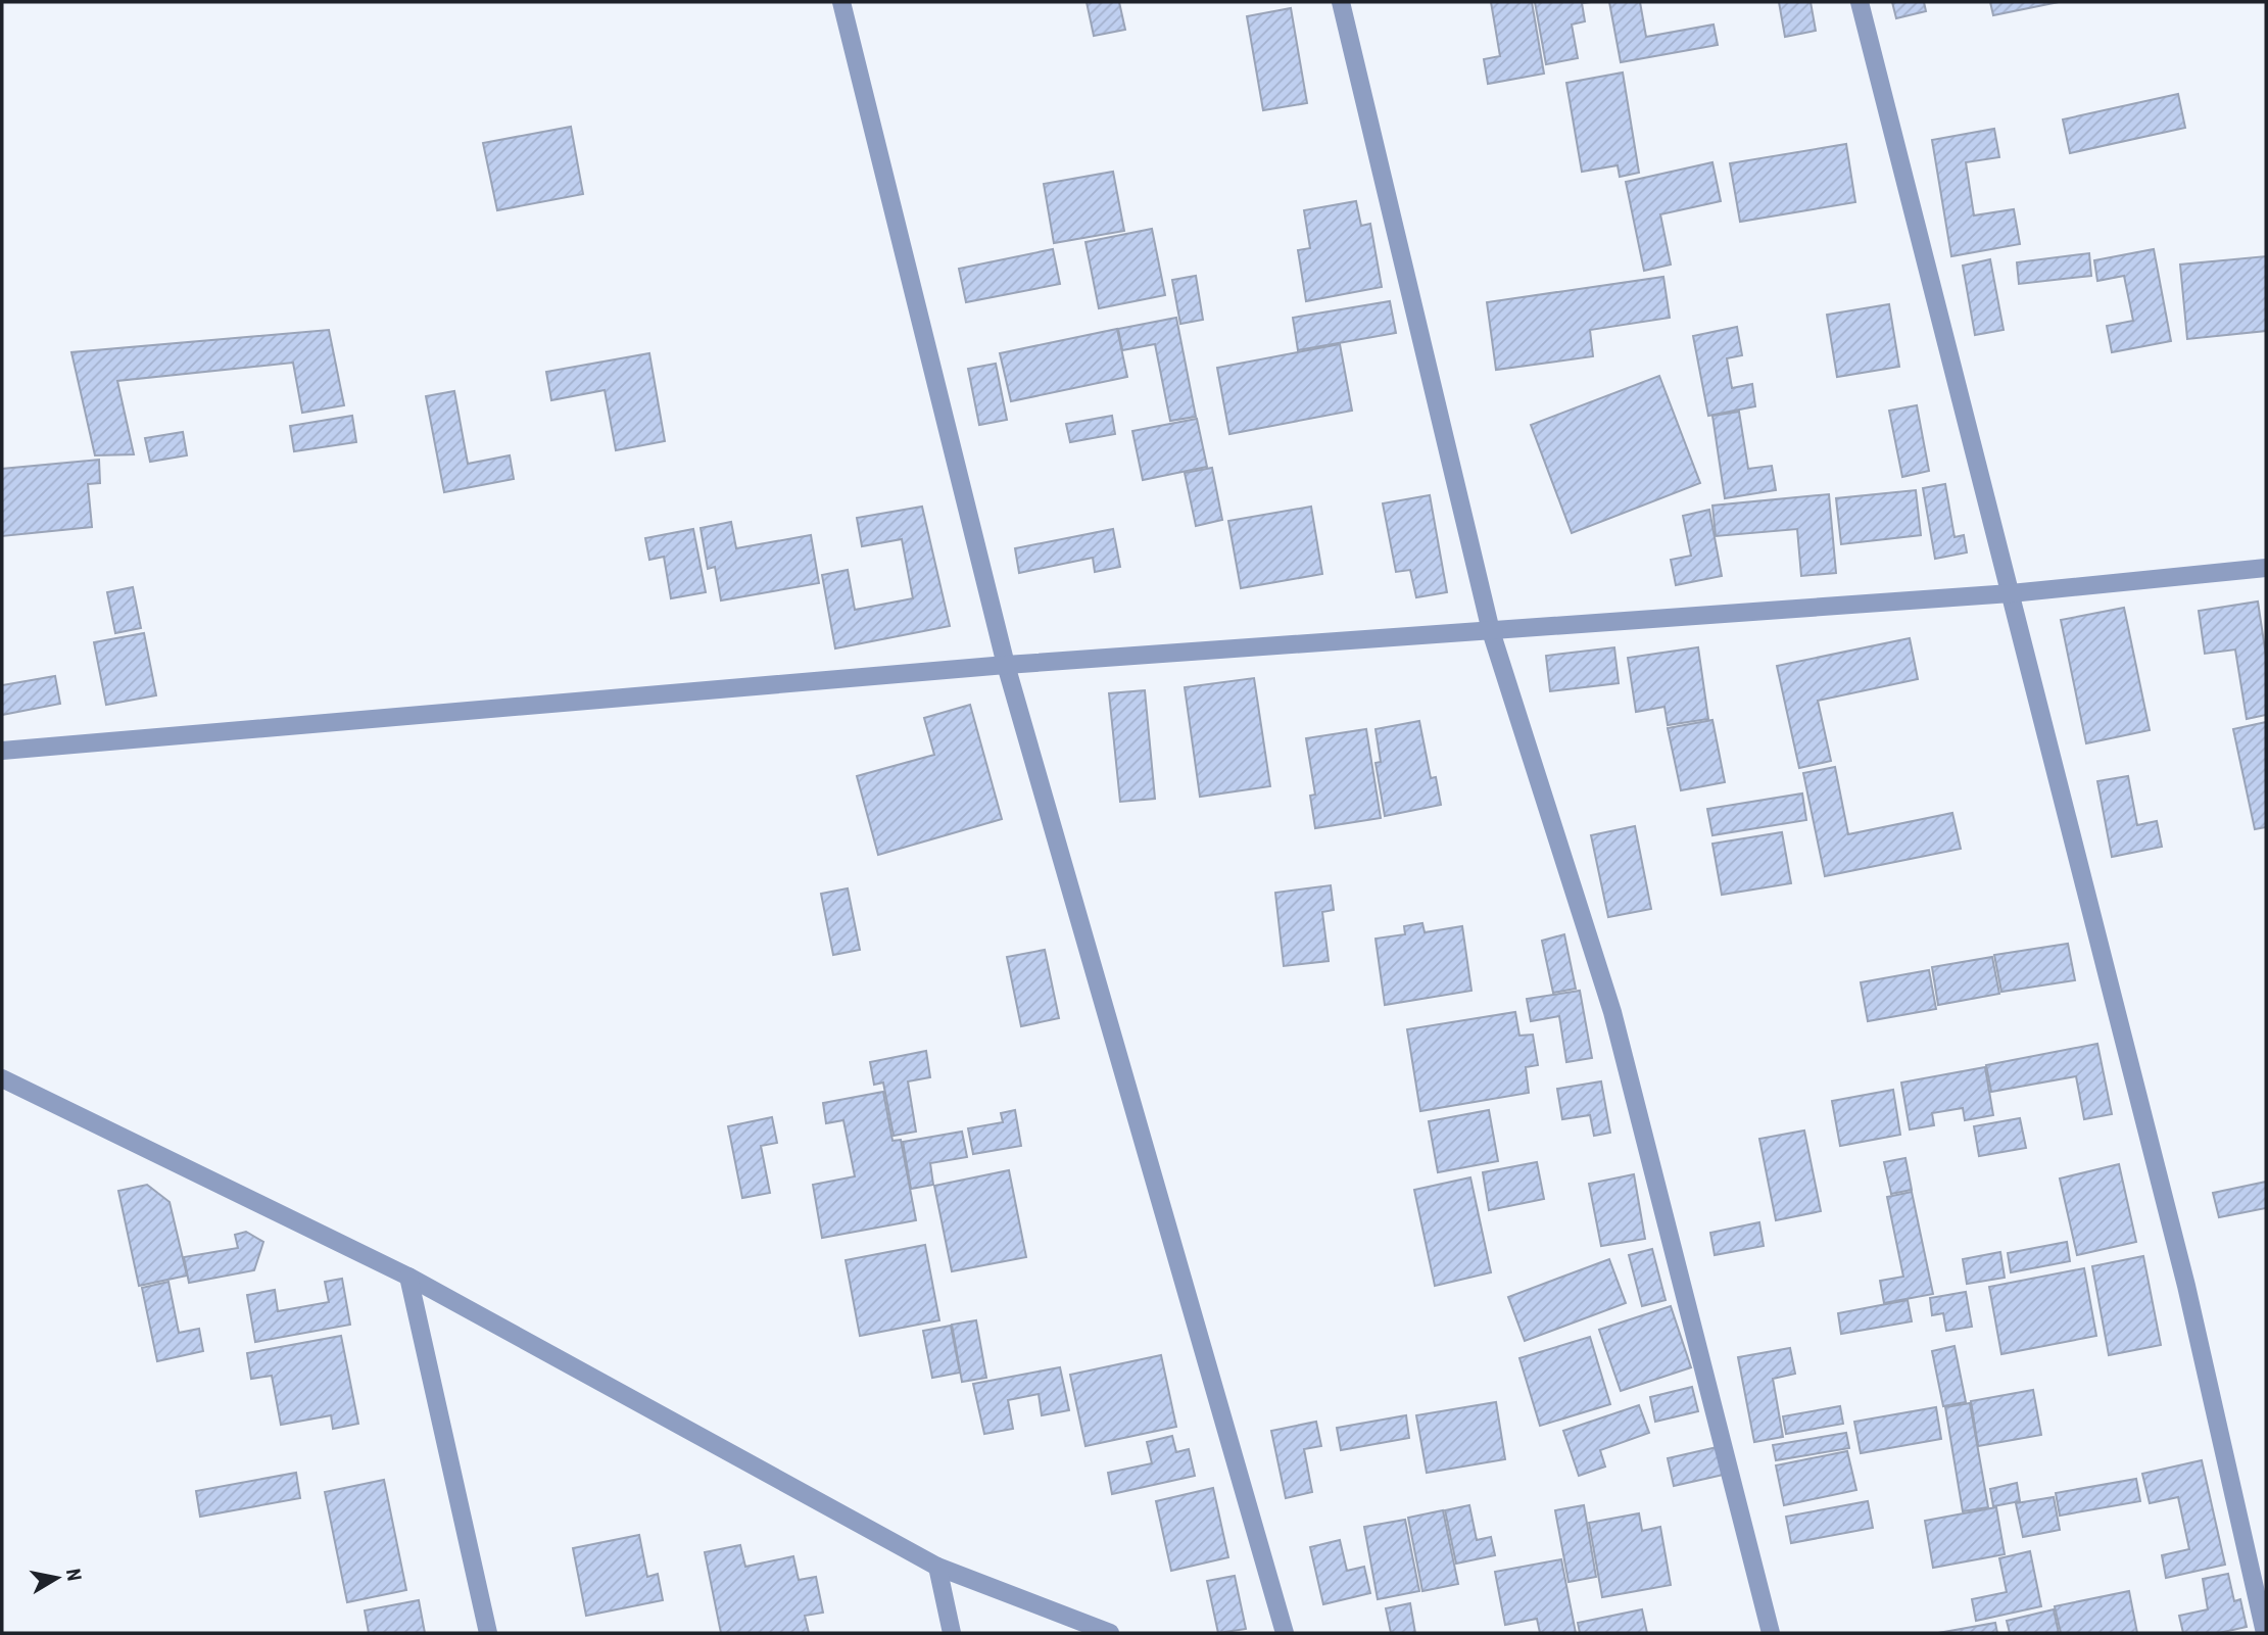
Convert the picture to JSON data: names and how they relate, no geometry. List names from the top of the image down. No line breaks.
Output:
{"north":"right"}
